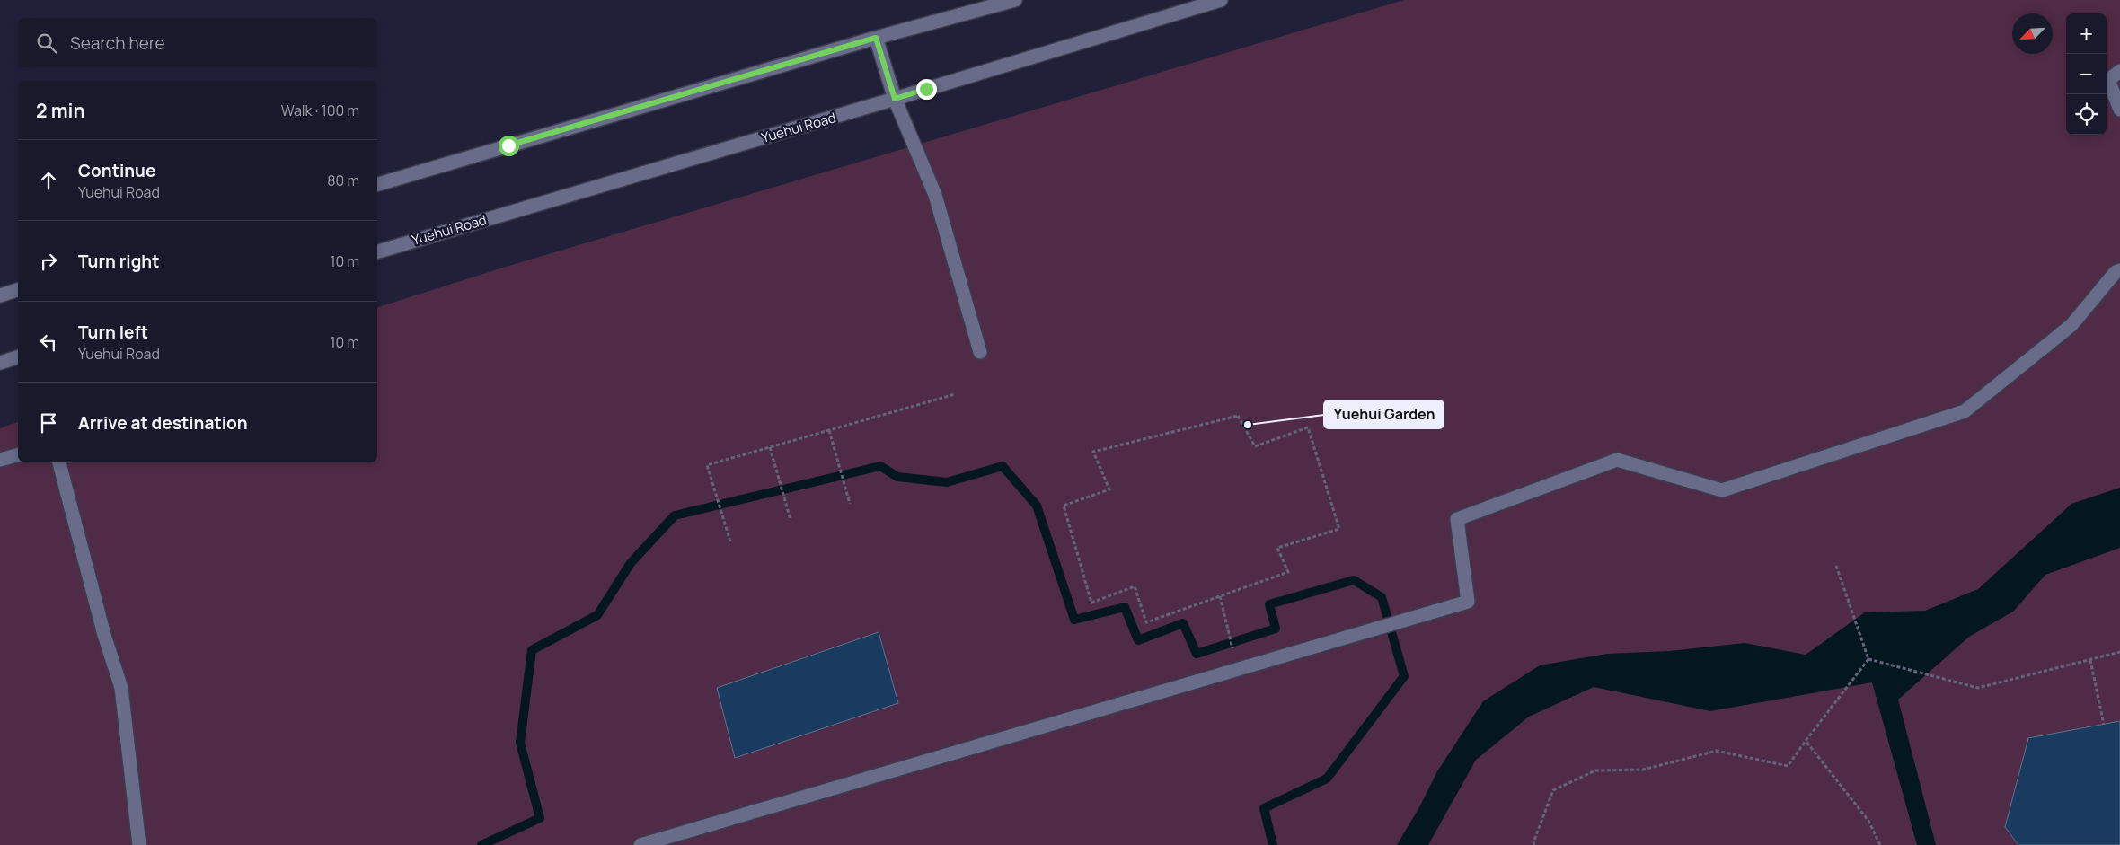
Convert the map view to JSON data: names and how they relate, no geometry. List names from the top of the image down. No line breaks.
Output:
{"streets":{"street":["Yuehui Road"]},"places":["Yuehui Garden"],"north":"bottom left","page":{"map_buttons":["+","−"],"search":"Search here","heading":["2 min","Walk · 100 m"],"list":[["Continue","Yuehui Road","80 m"],["Turn right","10 m"],["Turn left","Yuehui Road","10 m"],"Arrive at destination"]}}
